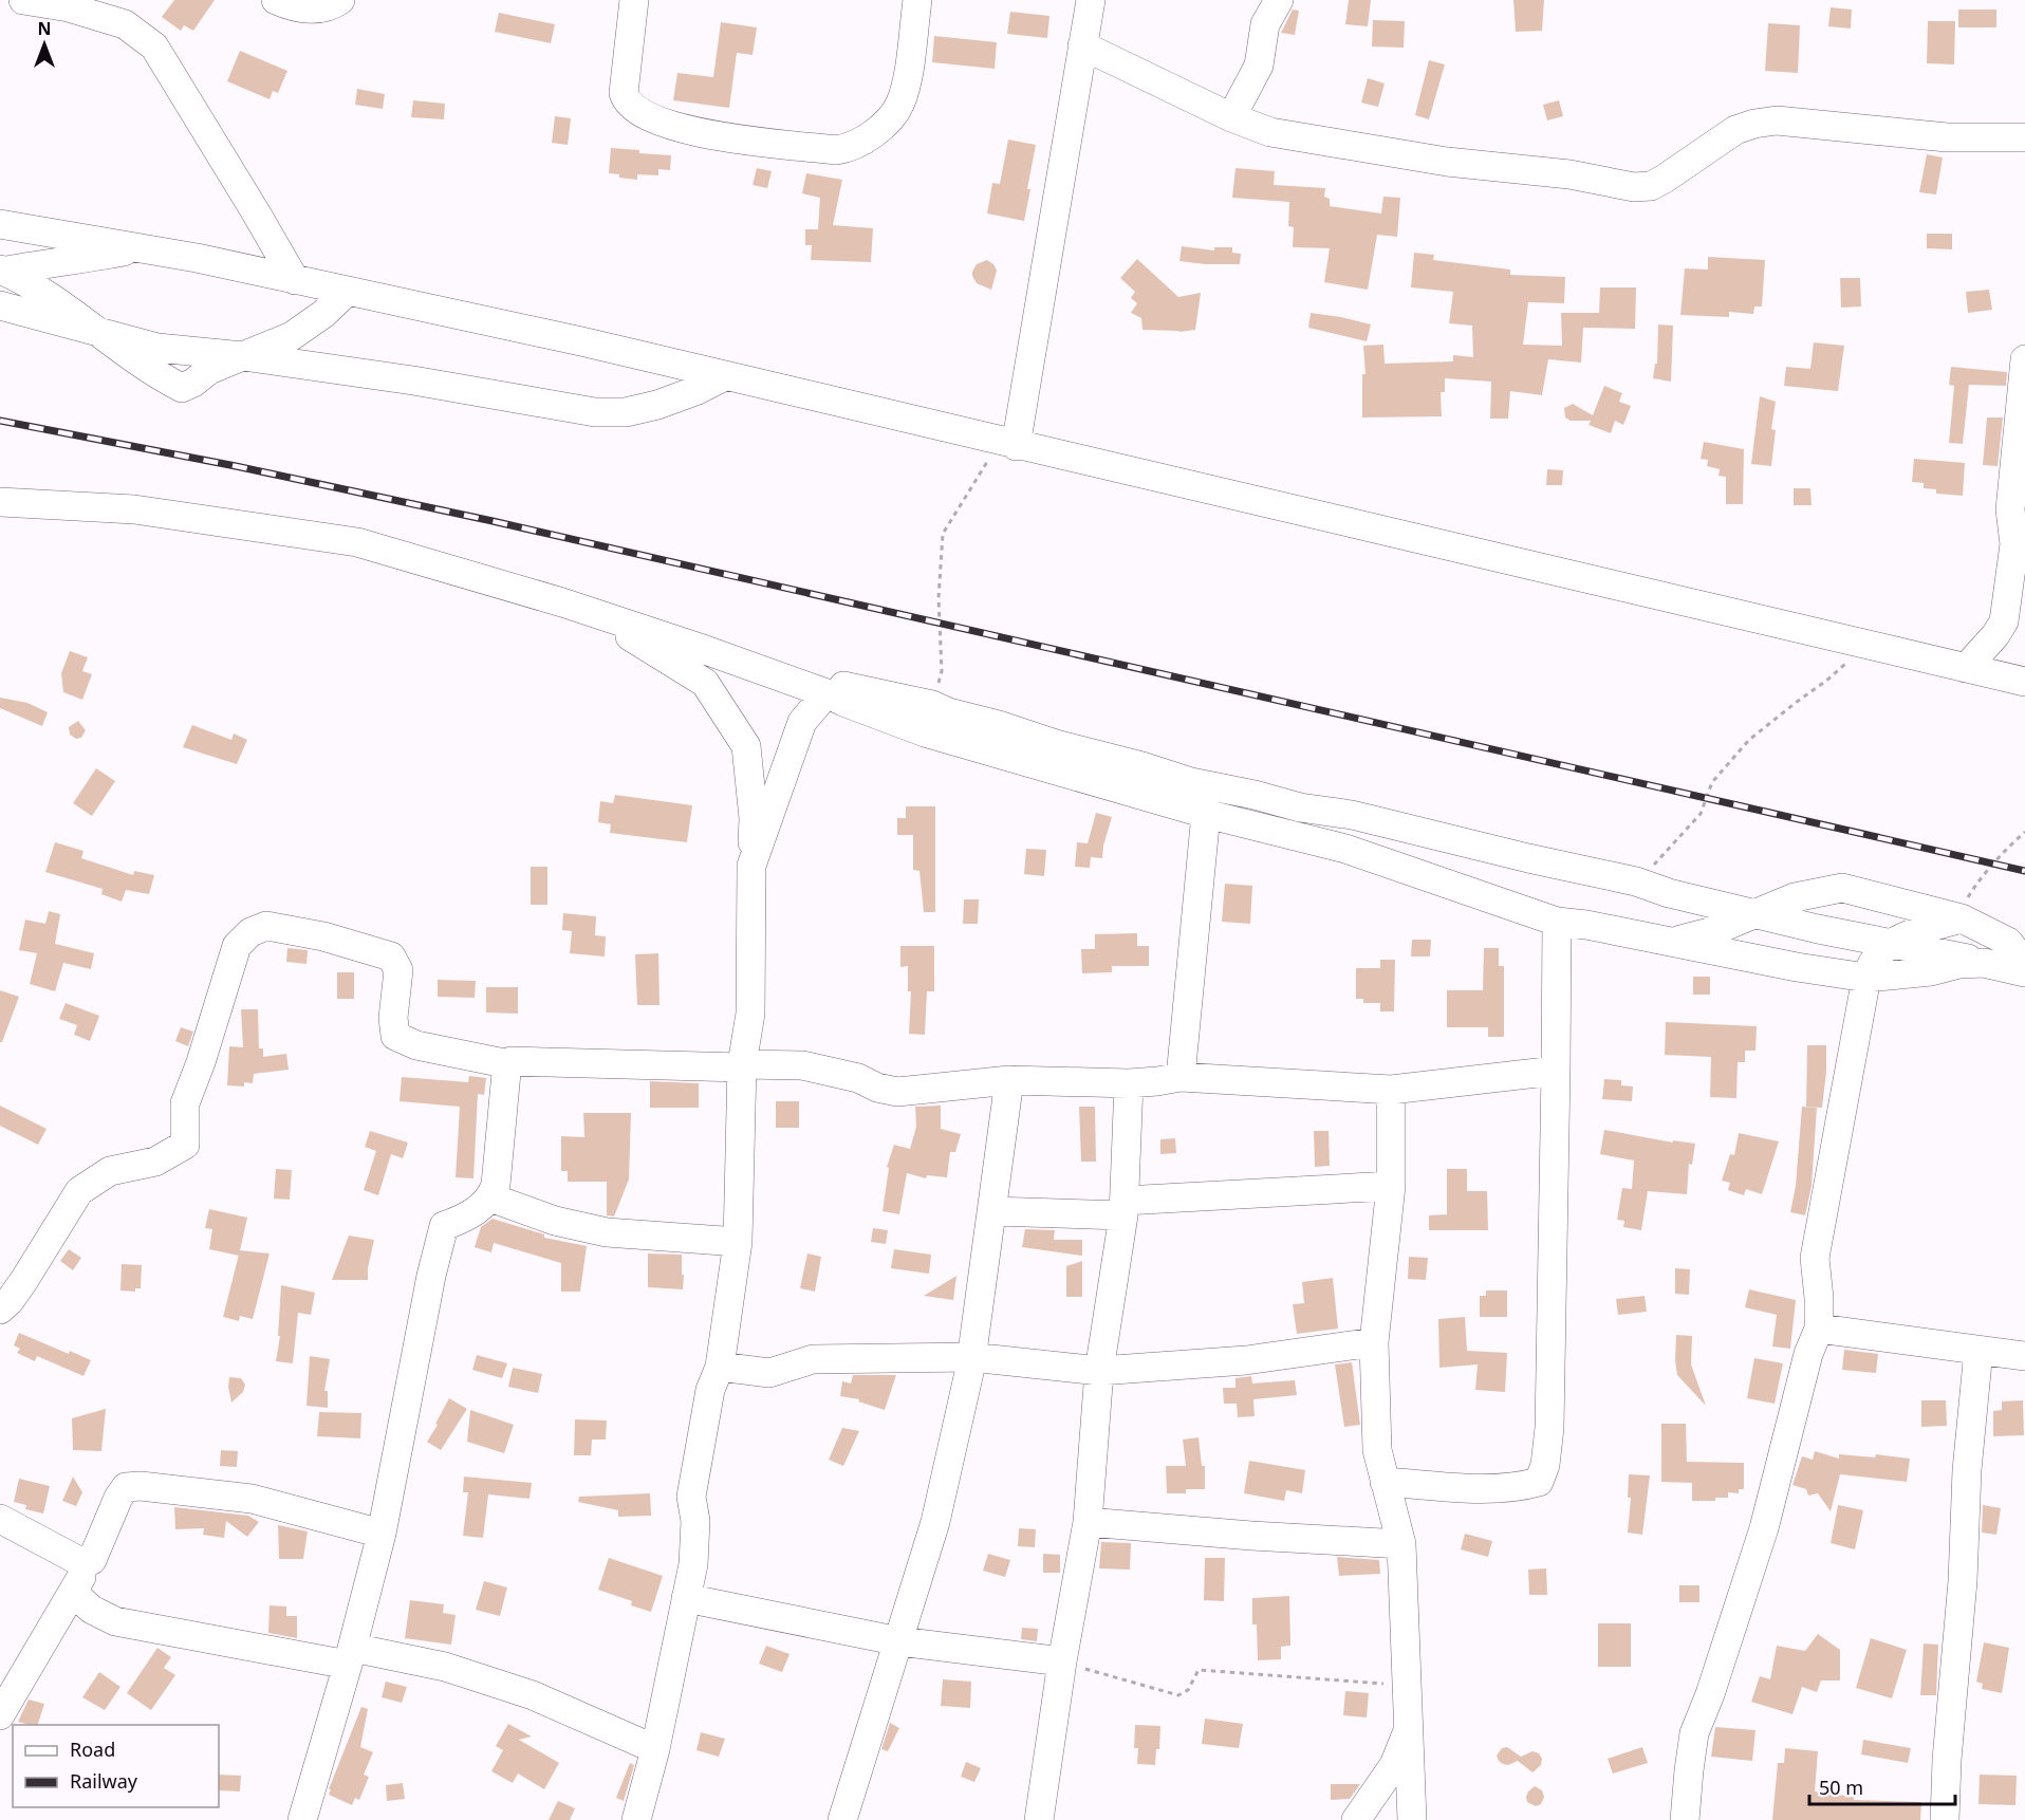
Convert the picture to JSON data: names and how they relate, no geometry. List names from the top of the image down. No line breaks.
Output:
{"legend":["Road","Railway"],"scale_bar":"50 m","north":"top"}
